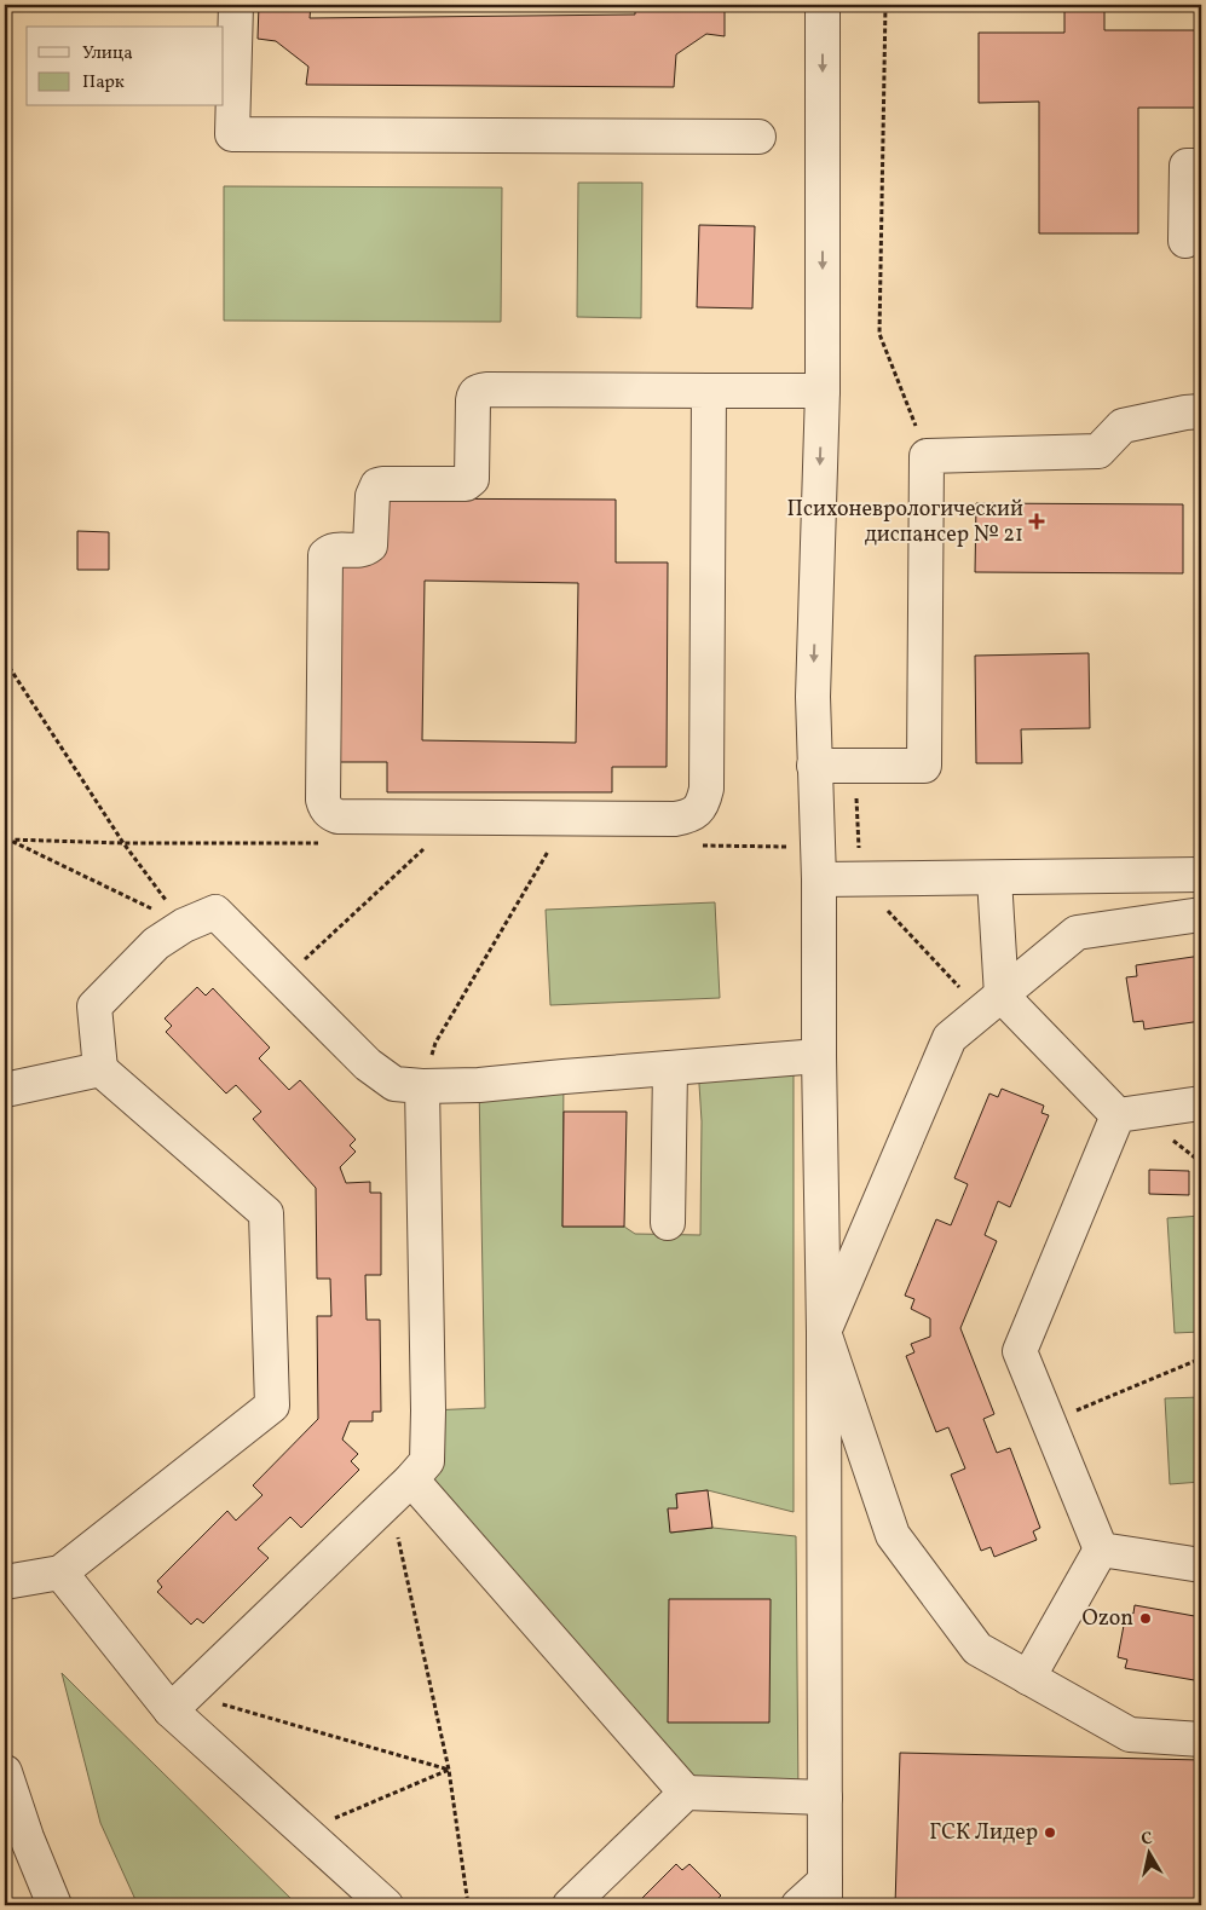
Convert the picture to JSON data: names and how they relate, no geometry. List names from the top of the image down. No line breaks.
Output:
{"places":{"health":["Психоневрологический диспансер № 21"],"other":["Ozon","ГСК Лидер"]},"legend":["Улица","Парк"],"north":"top"}
